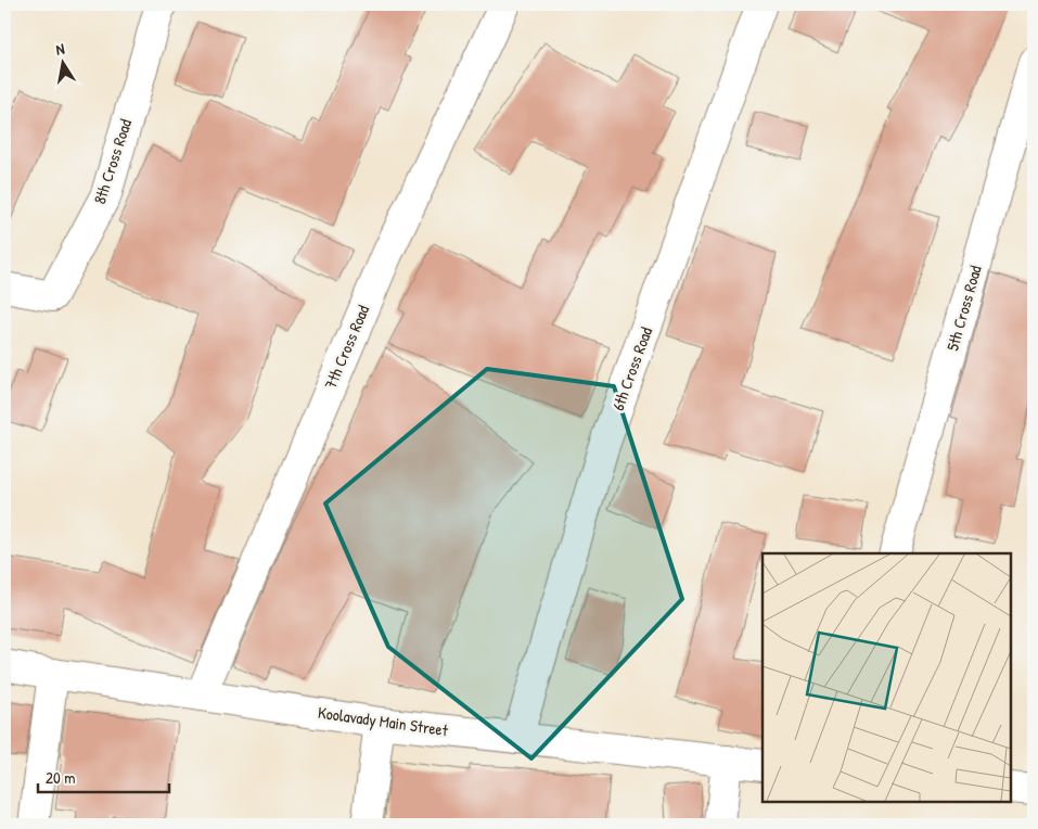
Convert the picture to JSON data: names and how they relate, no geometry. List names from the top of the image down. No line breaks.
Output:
{"streets":{"street":["8th Cross Road","5th Cross Road","7th Cross Road","6th Cross Road","Koolavady Main Street"]},"crossings":[["7th Cross Road","Koolavady Main Street"],["6th Cross Road","Koolavady Main Street"]],"scale_bar":"20 m","north":"top"}
